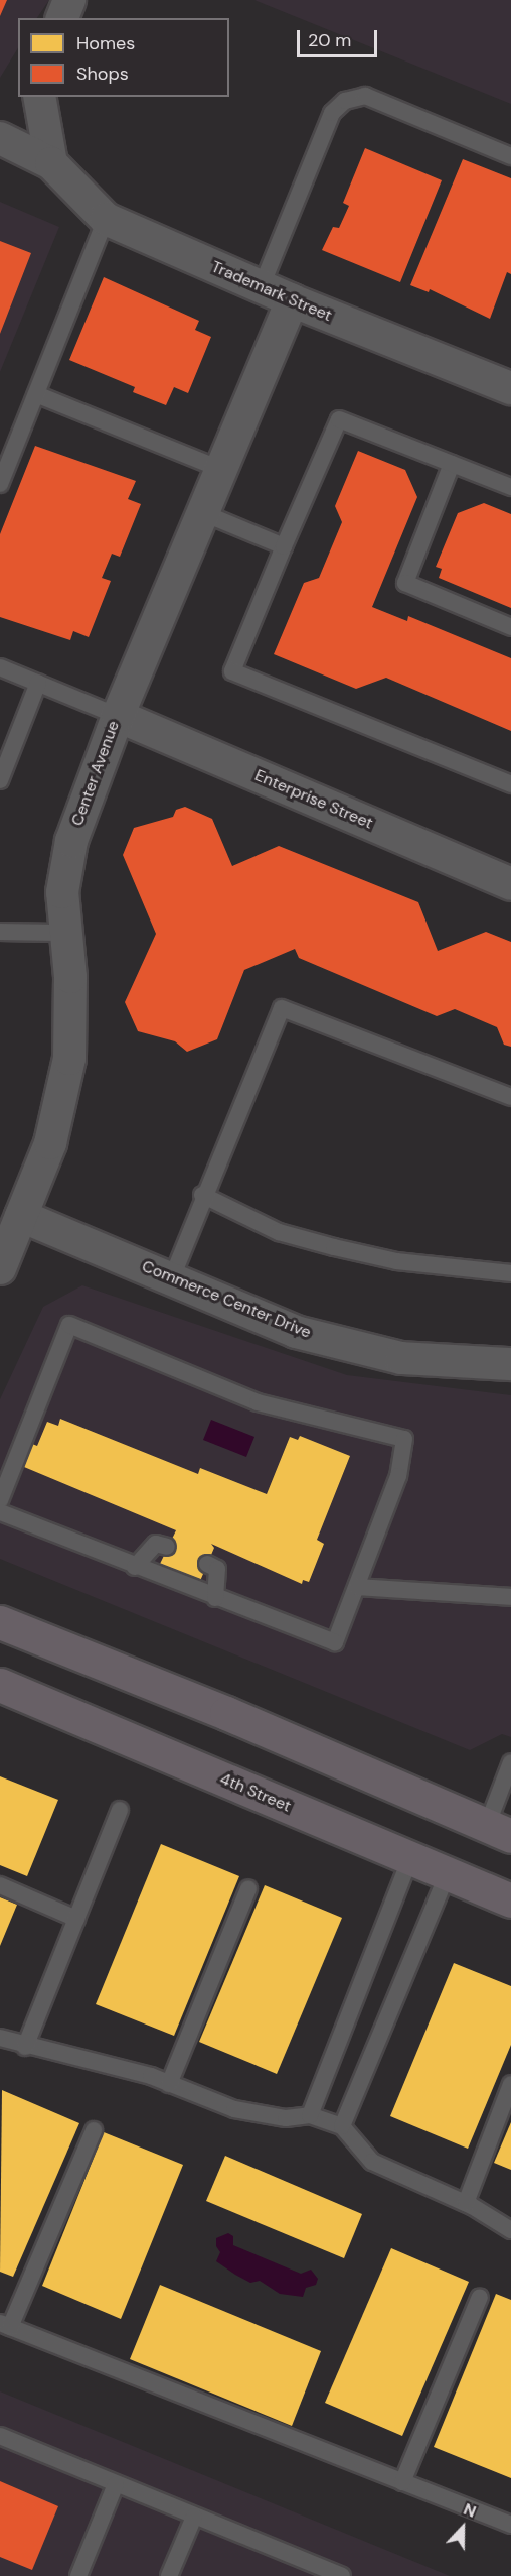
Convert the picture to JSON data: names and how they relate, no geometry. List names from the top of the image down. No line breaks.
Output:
{"streets":{"main road":["4th Street"],"street":["Trademark Street","Center Avenue","Enterprise Street","Commerce Center Drive"]},"crossings":[["Trademark Street","Center Avenue"],["Center Avenue","Enterprise Street"],["Center Avenue","Commerce Center Drive"]],"legend":["Homes","Shops"],"scale_bar":"20 m","north":"top"}
